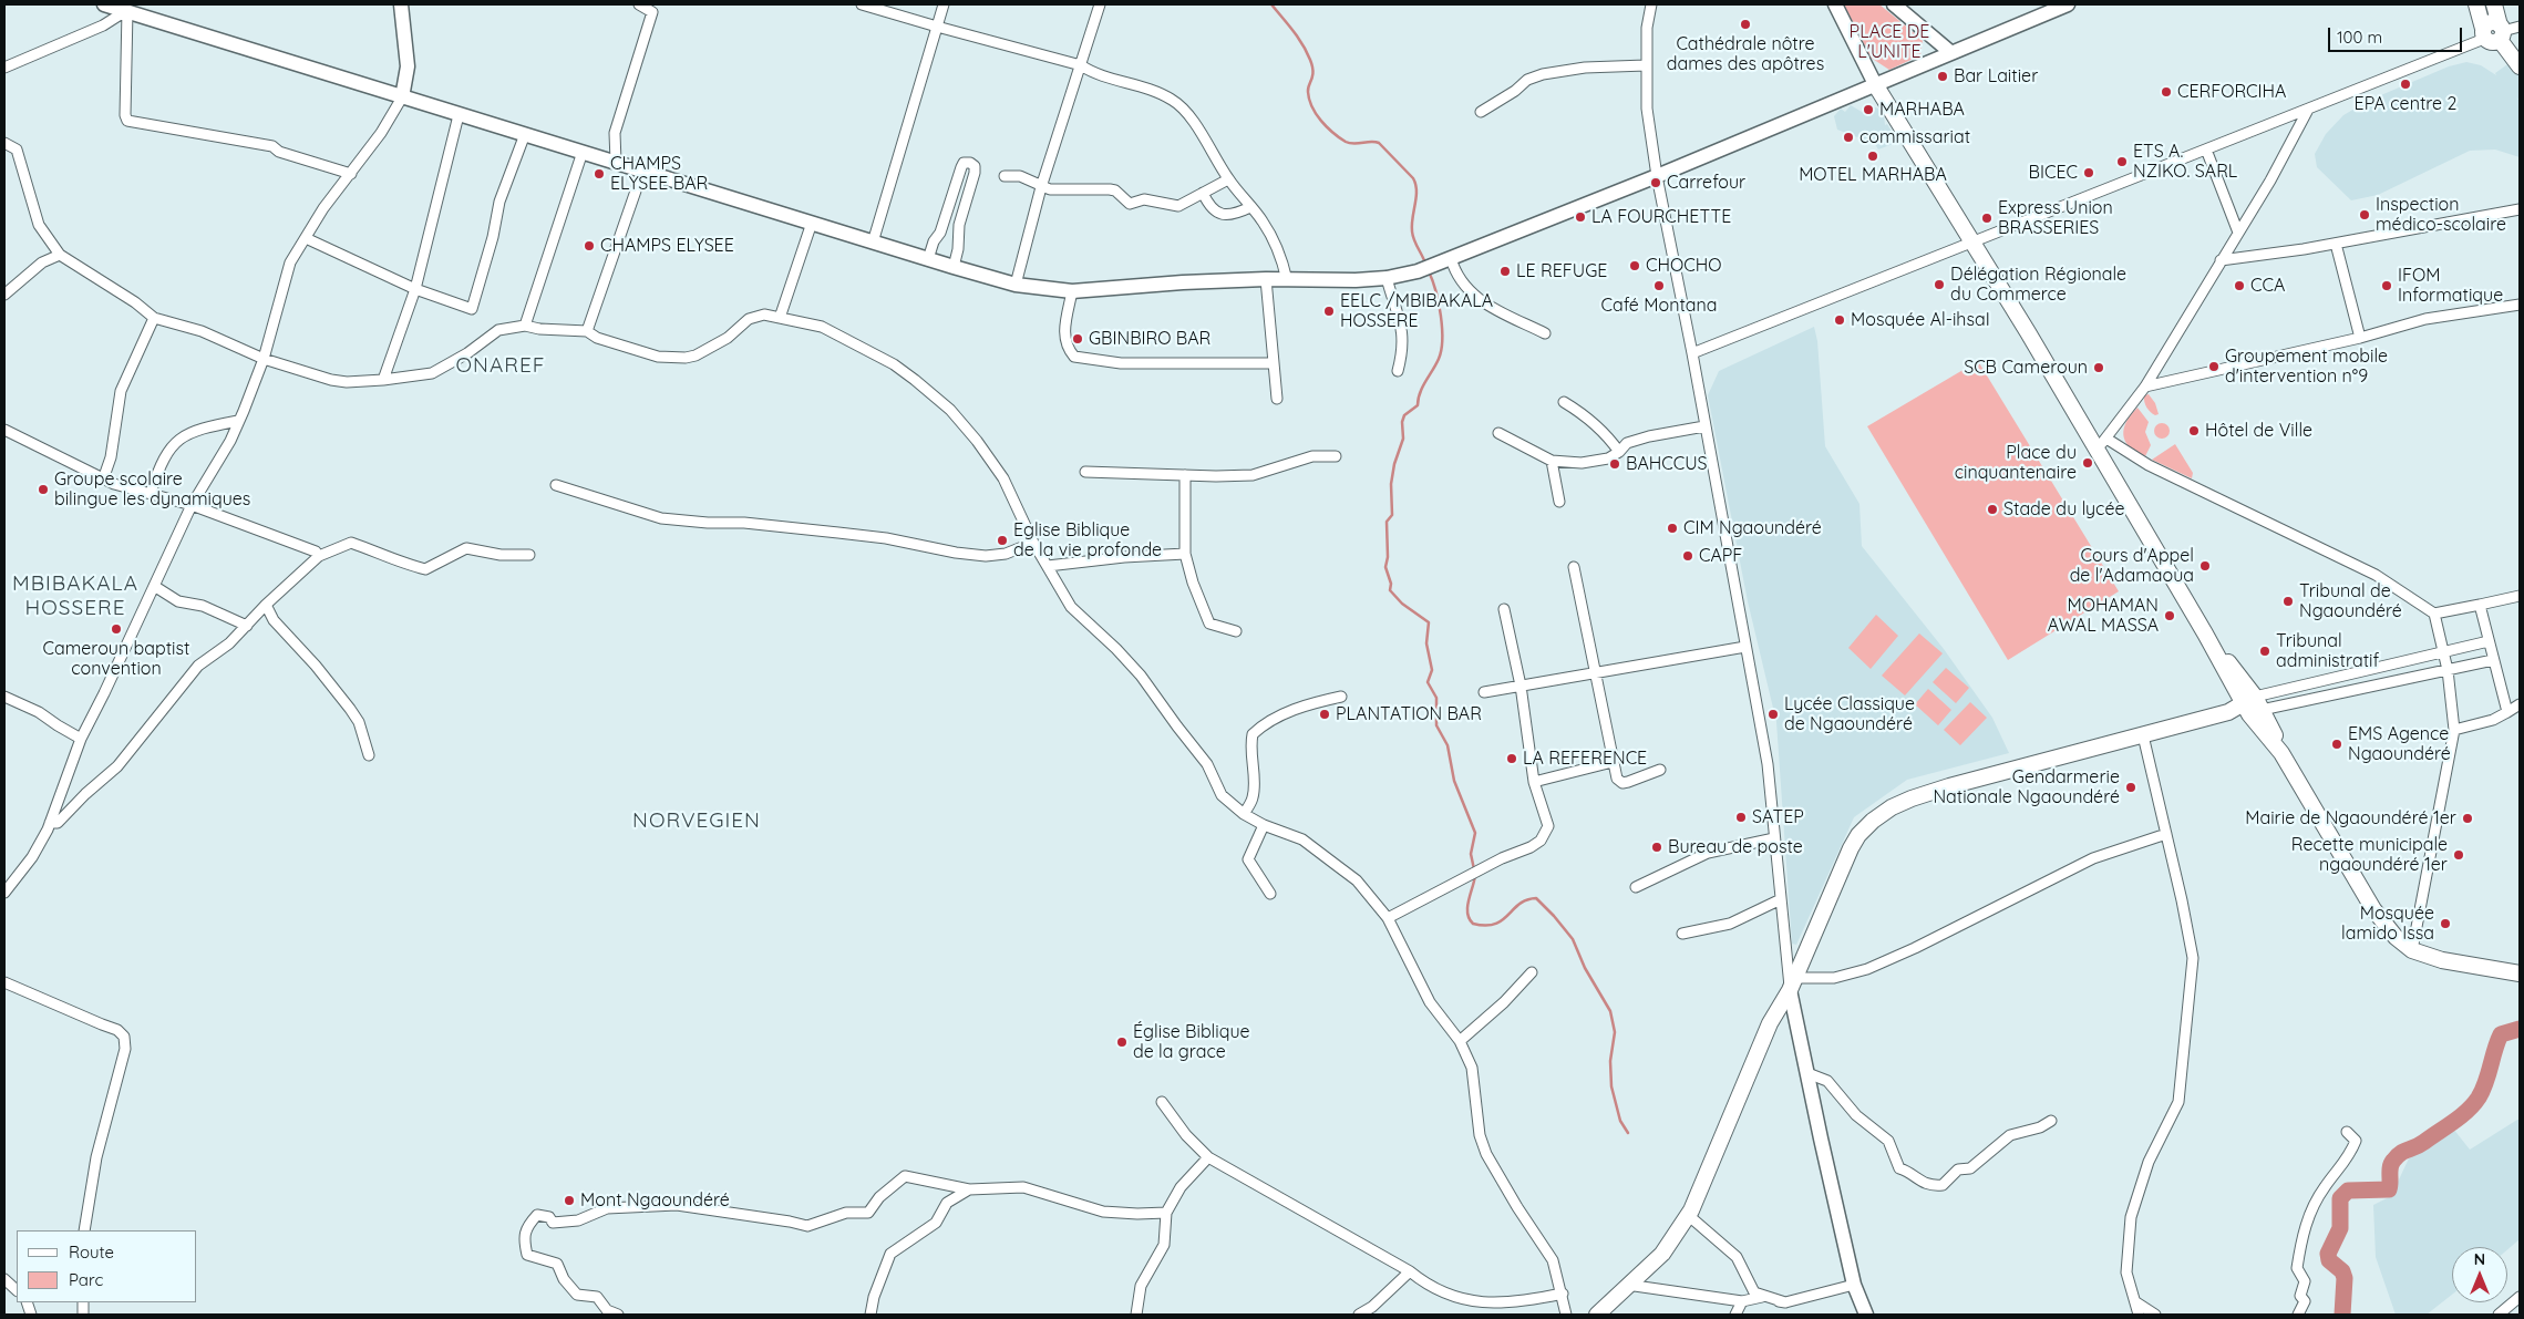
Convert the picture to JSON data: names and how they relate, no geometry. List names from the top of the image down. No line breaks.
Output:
{"districts":["ONAREF","MBIBAKALA HOSSERE","NORVEGIEN"],"parks":["PLACE DE L'UNITE"],"places":["Cathédrale nôtre dames des apôtres","Bar Laitier","EPA centre 2","CERFORCIHA","MARHABA","commissariat","MOTEL MARHABA","ETS A. NZIKO. SARL","BICEC","CHAMPS ELYSEE BAR","Carrefour","Inspection médico-scolaire","LA FOURCHETTE","Express Union BRASSERIES","CHAMPS ELYSEE","CHOCHO","LE REFUGE","Délégation Régionale du Commerce","Café Montana","CCA","IFOM Informatique","EELC /MBIBAKALA HOSSERE","Mosquée Al-ihsaI","GBINBIRO BAR","Groupement mobile d'intervention n°9","SCB Cameroun","Hôtel de Ville","Place du cinquantenaire","BAHCCUS","Groupe scolaire bilingue les dynamiques","Stade du lycée","CIM Ngaoundéré","Eglise Biblique de la vie profonde","CAPF","Cours d'Appel de l'Adamaoua","Tribunal de Ngaoundéré","MOHAMAN AWAL MASSA","Cameroun baptist convention","Tribunal administratif","PLANTATION BAR","Lycée Classique de Ngaoundéré","EMS Agence Ngaoundéré","LA REFERENCE","Gendarmerie Nationale Ngaoundéré","SATEP","Mairie de Ngaoundéré 1er","Bureau de poste","Recette municipale ngaoundéré 1er","Mosquée lamido Issa","Église Biblique de la grace","Mont Ngaoundéré"],"legend":["Route","Parc"],"scale_bar":"100 m","north":"top"}
